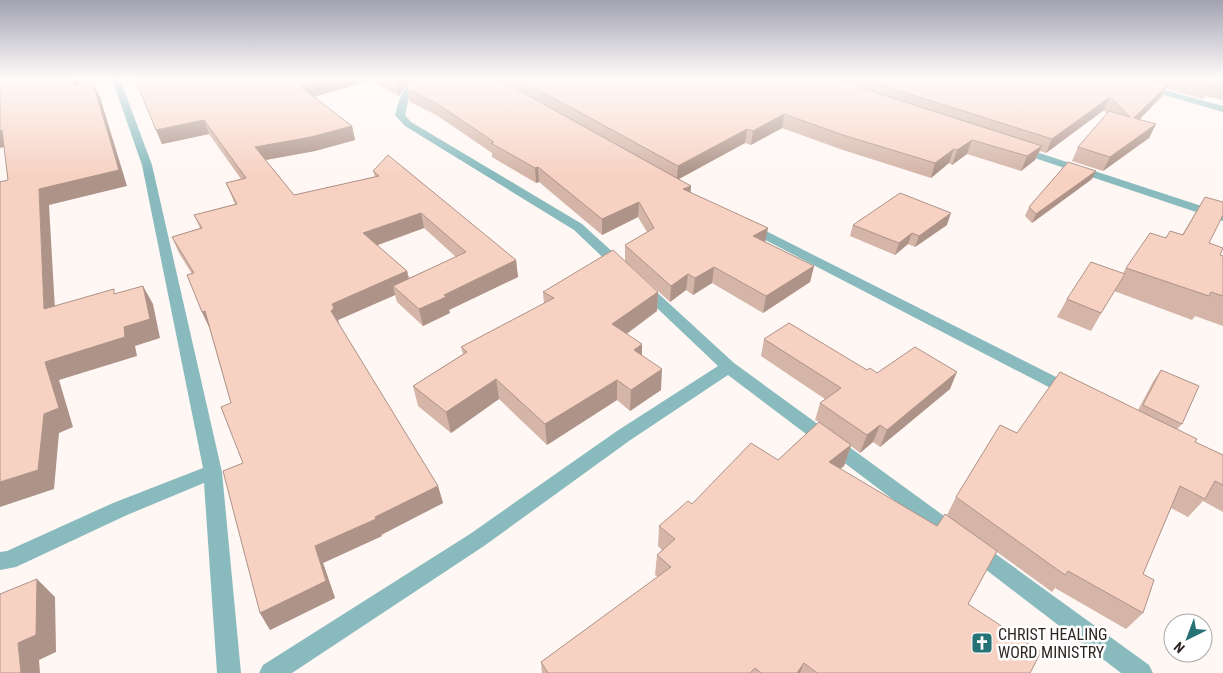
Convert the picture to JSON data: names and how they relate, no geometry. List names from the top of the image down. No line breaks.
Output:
{"places":{"church":["CHRIST HEALING WORD MINISTRY"]},"north":"bottom left"}
